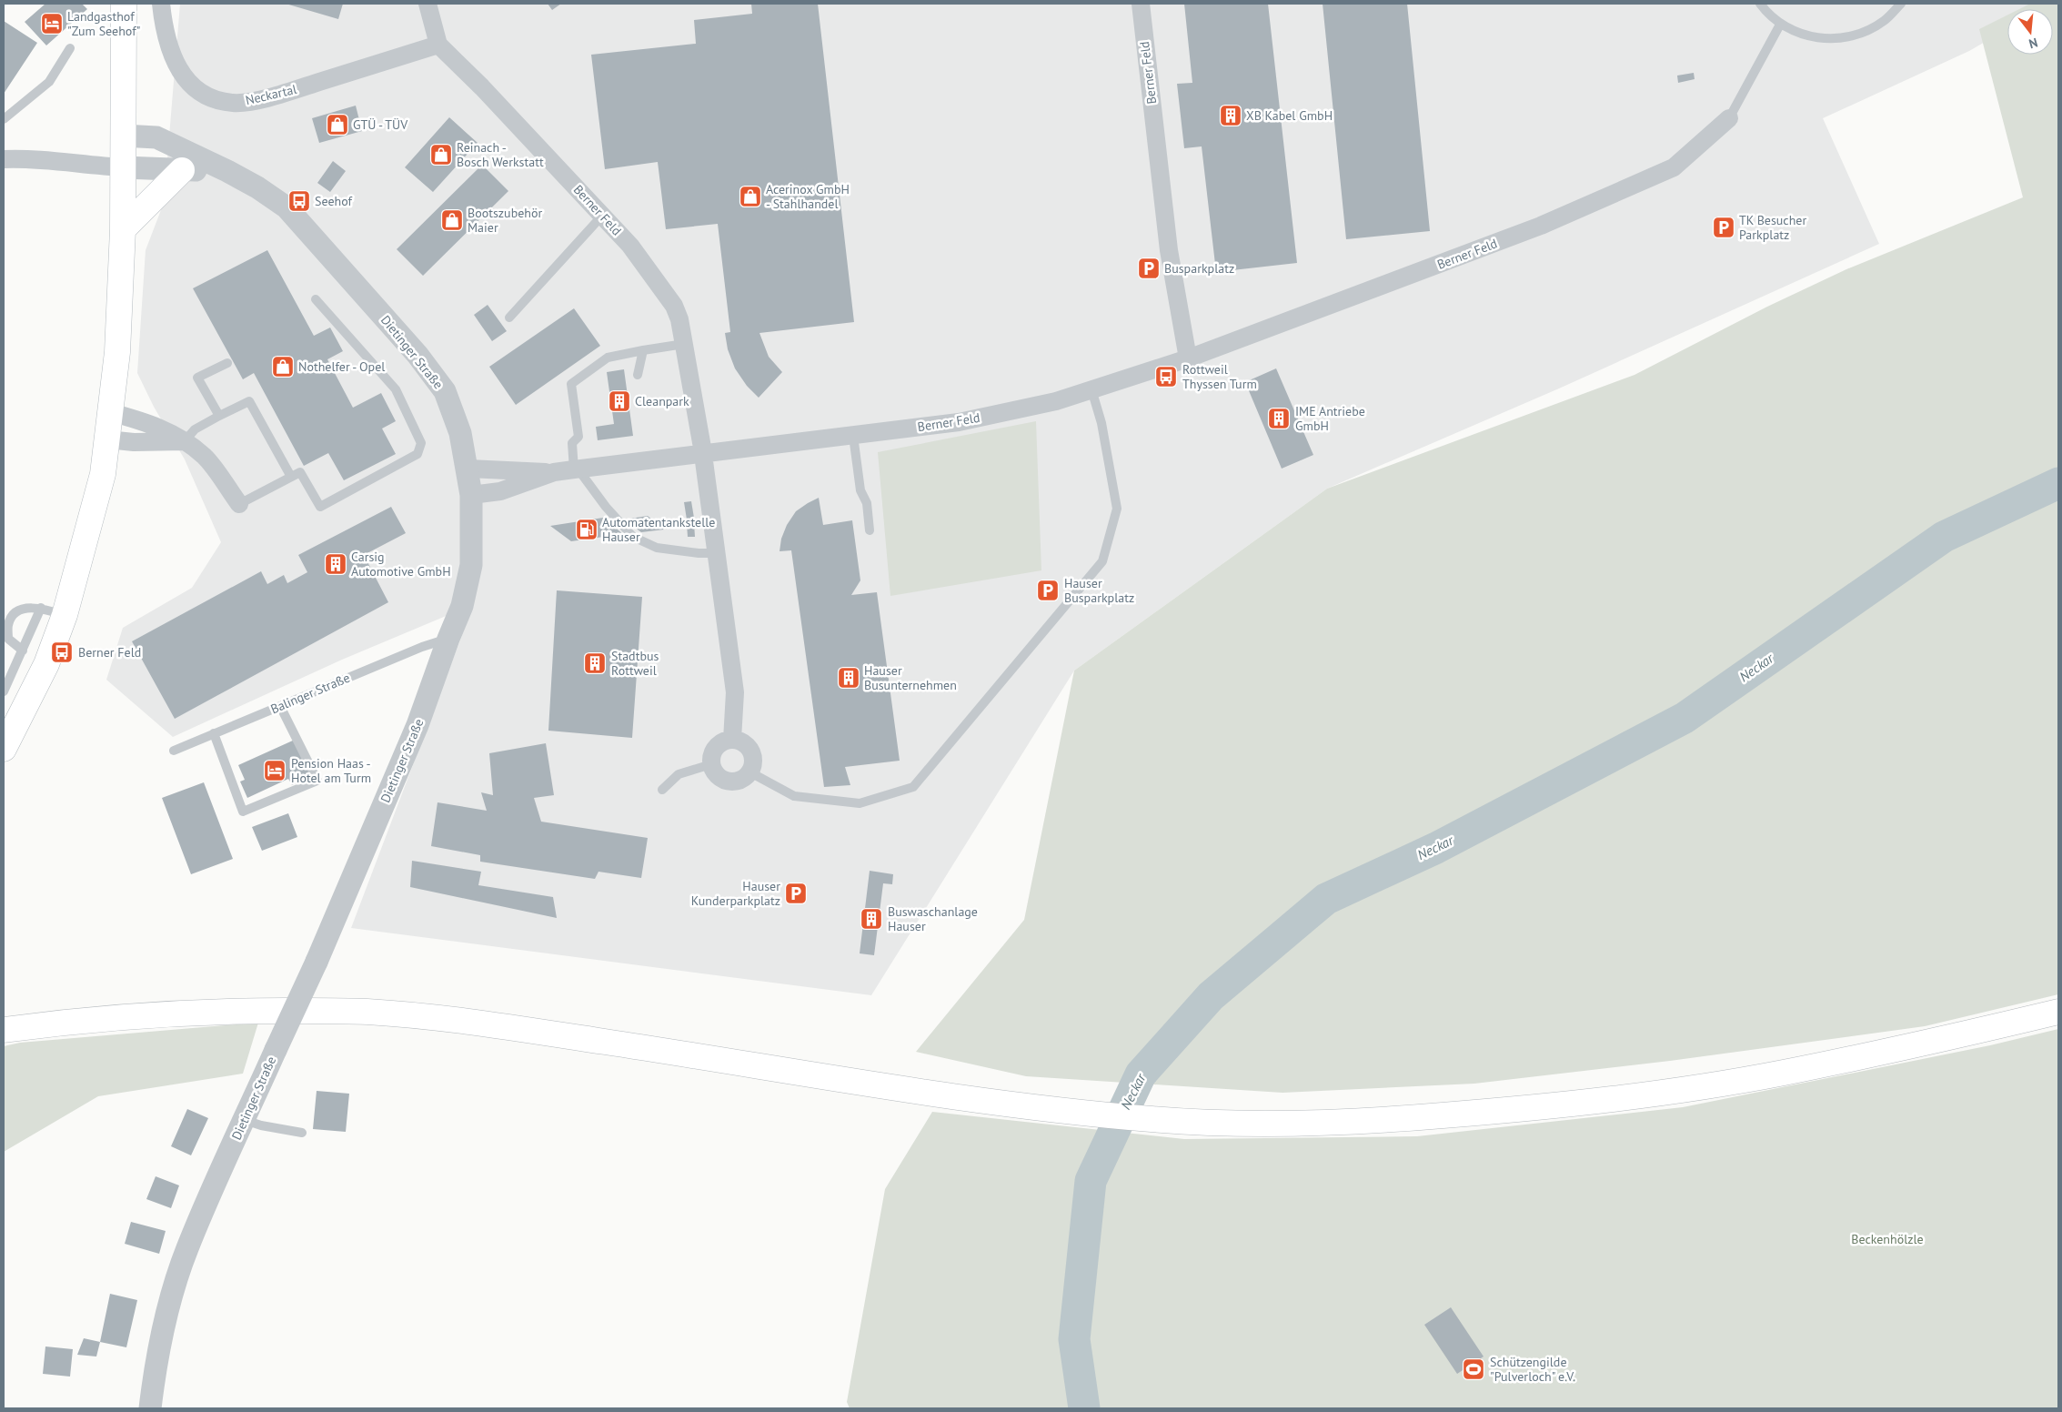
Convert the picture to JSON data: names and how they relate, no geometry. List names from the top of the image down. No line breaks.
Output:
{"streets":{"street":["Berner Feld","Neckartal","Dietinger Straße"],"lane":["Balinger Straße"]},"crossings":[["Berner Feld","Neckartal"],["Berner Feld","Dietinger Straße"],["Dietinger Straße","Balinger Straße"]],"water":["Neckar"],"parks":["Beckenhölzle"],"places":{"hotel":["Landgasthof \"Zum Seehof\"","Pension Haas - Hotel am Turm"],"building":["XB Kabel GmbH","Cleanpark","IME Antriebe GmbH","Carsig Automotive GmbH","Stadtbus Rottweil","Hauser Busunternehmen","Buswaschanlage Hauser"],"shop":["GTÜ - TÜV","Reinach - Bosch Werkstatt","Acerinox GmbH - Stahlhandel","Bootszubehör Maier","Nothelfer - Opel"],"bus stop":["Seehof","Rottweil Thyssen Turm","Berner Feld"],"parking":["TK Besucher Parkplatz","Busparkplatz","Hauser Busparkplatz","Hauser Kunderparkplatz"],"fuel station":["Automatentankstelle Hauser"],"sports":["Schützengilde \"Pulverloch\" e.V."]},"north":"bottom"}
